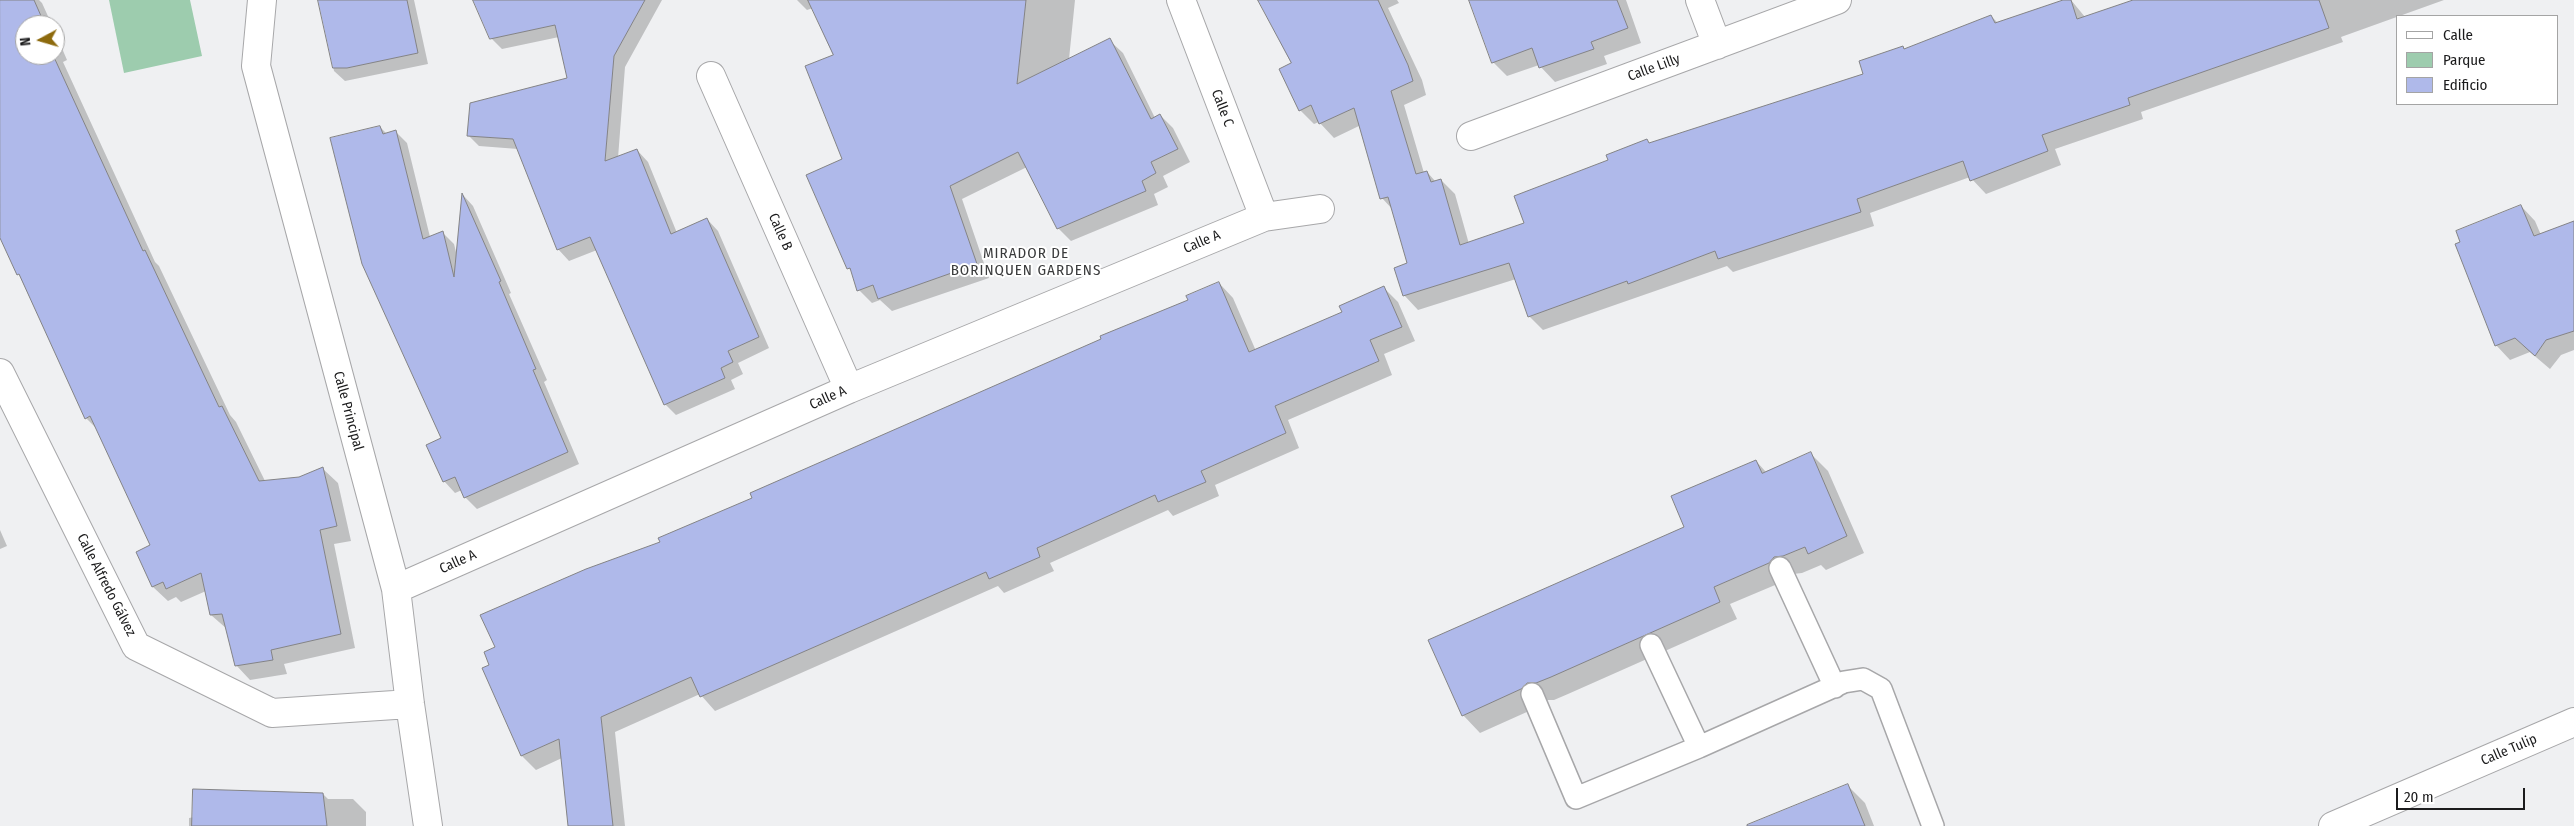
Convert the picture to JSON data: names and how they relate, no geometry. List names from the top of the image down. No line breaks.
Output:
{"streets":{"street":["Calle Lilly","Calle C","Calle B","Calle A","Calle Principal","Calle Alfredo Gálvez","Calle Tulip"]},"crossings":[["Calle C","Calle A"],["Calle B","Calle A"],["Calle A","Calle Principal"],["Calle Principal","Calle Alfredo Gálvez"]],"districts":["MIRADOR DE BORINQUEN GARDENS"],"legend":["Calle","Parque","Edificio"],"scale_bar":"20 m","north":"left"}
